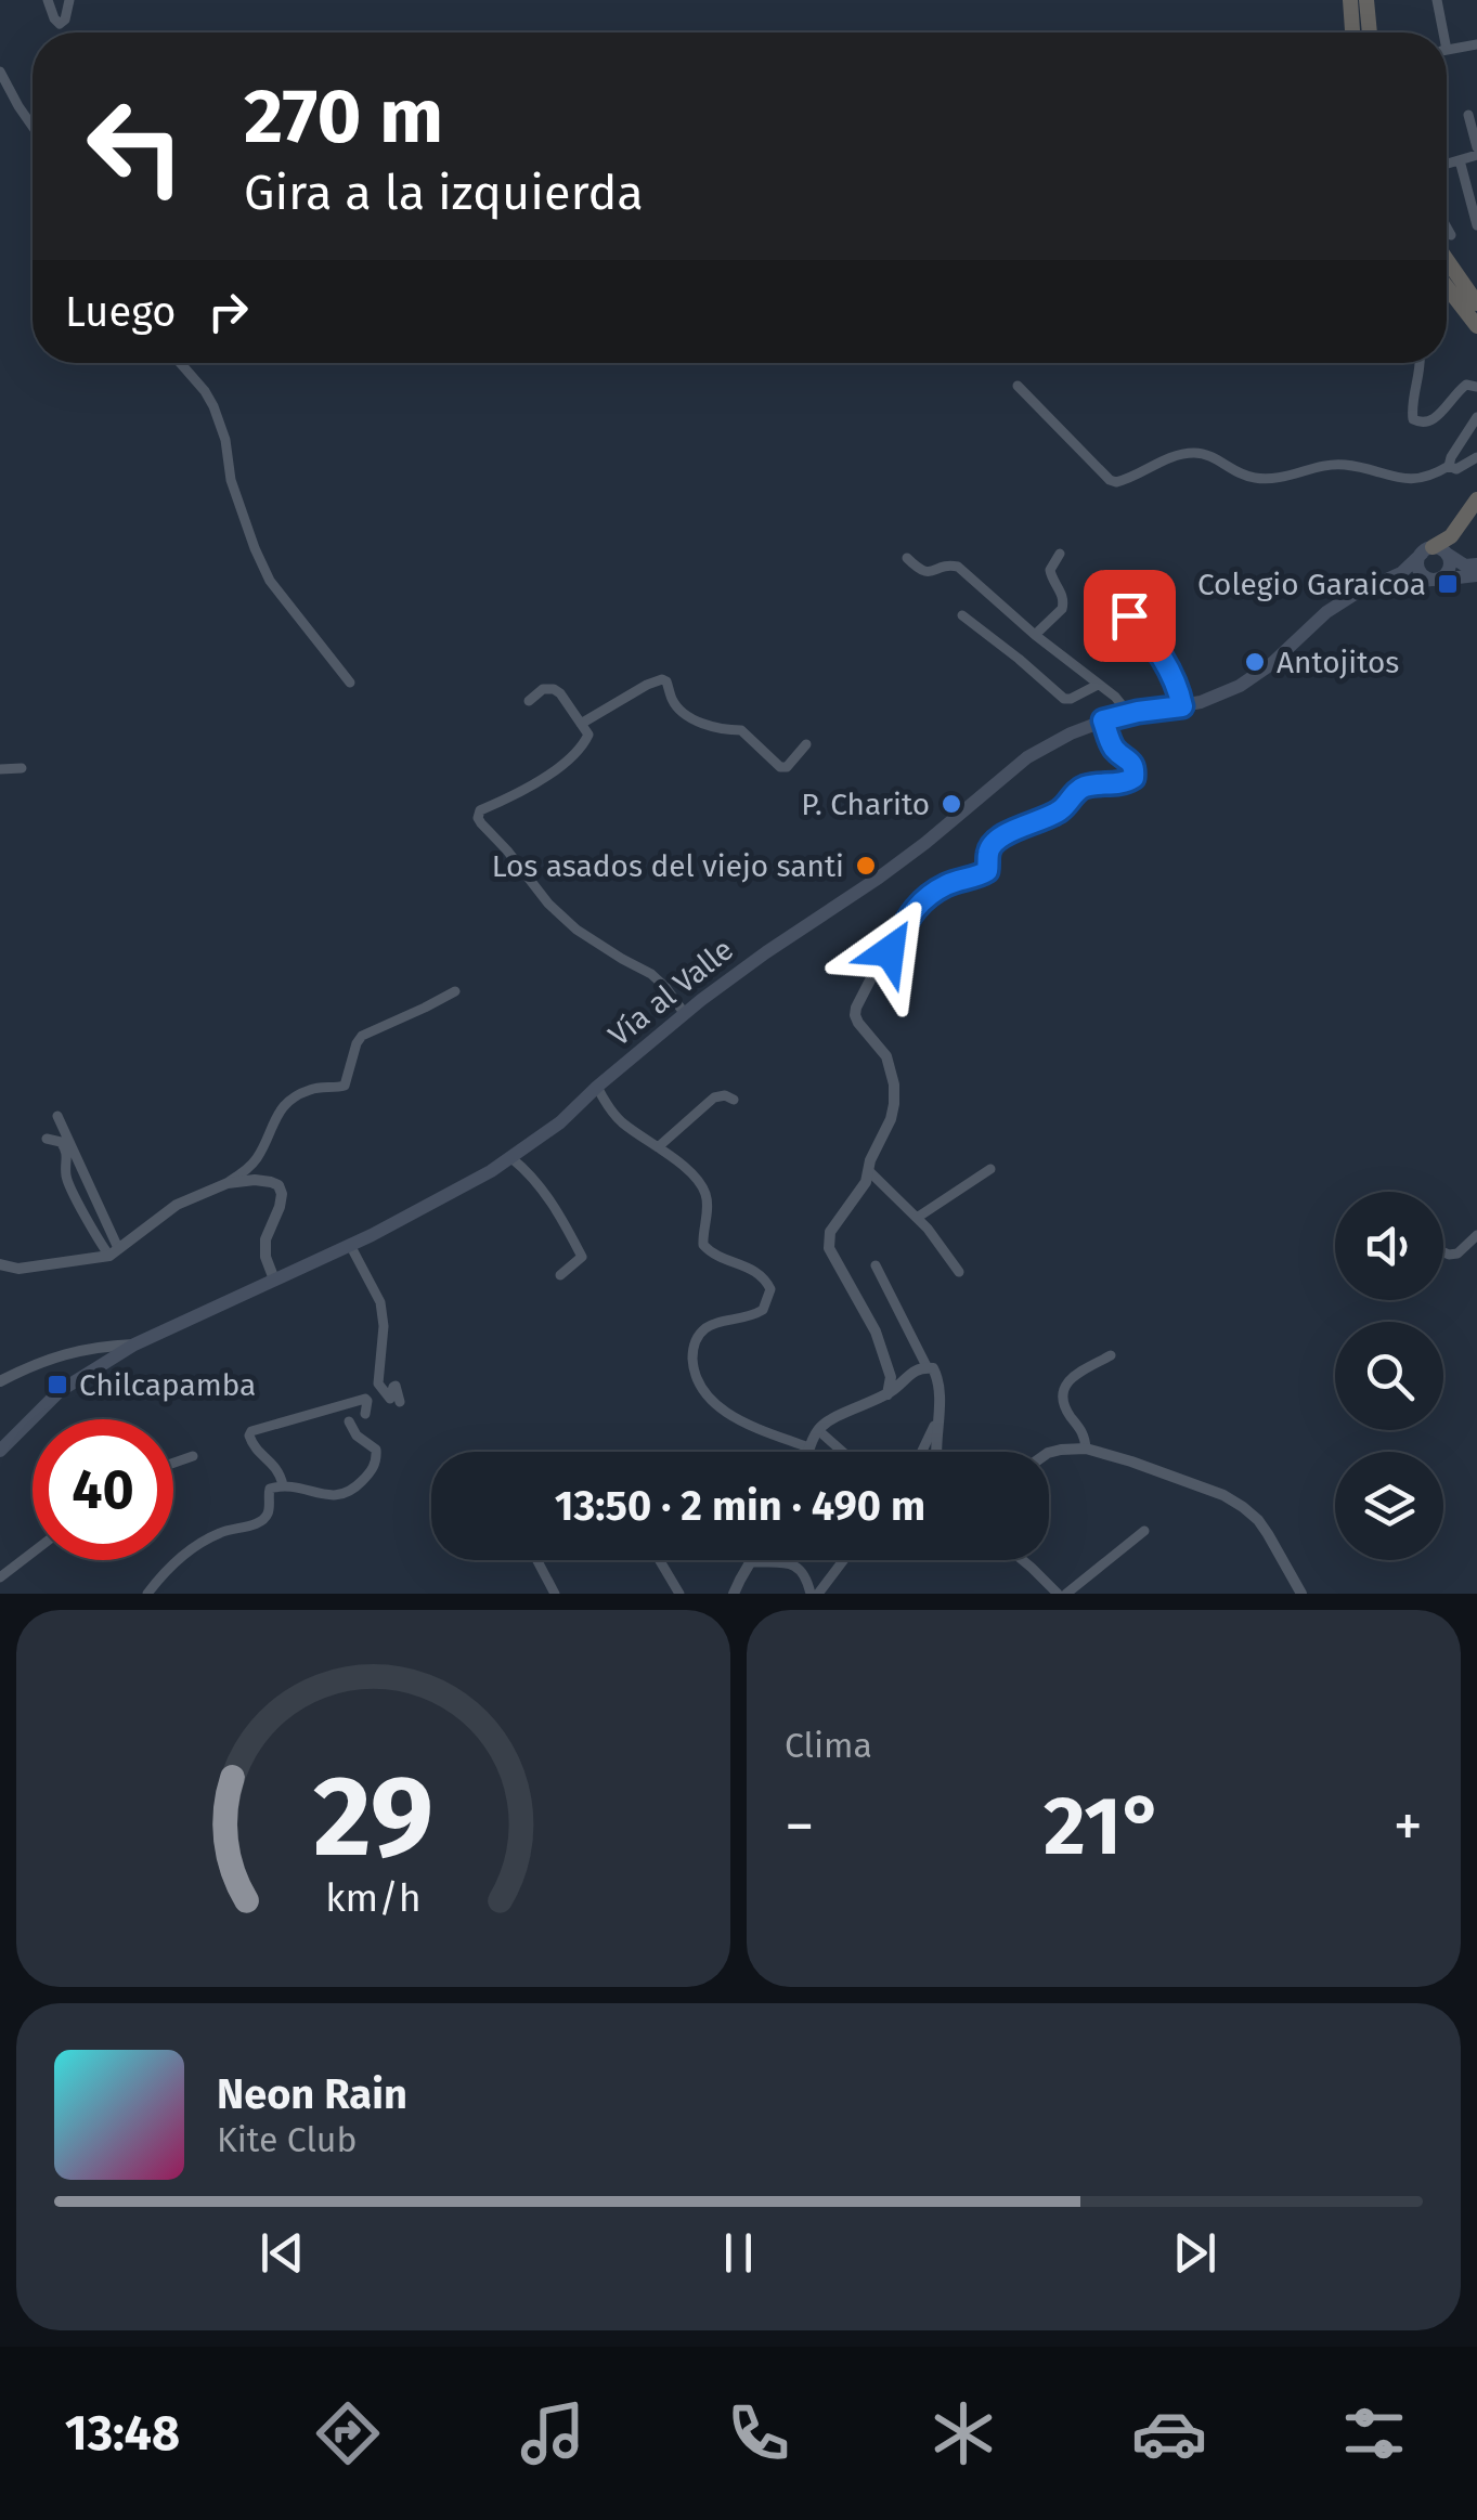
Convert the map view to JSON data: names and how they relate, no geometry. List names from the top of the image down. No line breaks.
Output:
{"streets":{"main road":["Vía al Valle"]},"places":{"transit":["Colegio Garaicoa","Chilcapamba"],"other":["Antojitos","P. Charito","Los asados del viejo santi"]},"page":{"turn":["270 m","Gira a la izquierda"],"then":"Luego","limit":"40","trip":"13:50 · 2 min · 490 m","tile":"Clima","heat":["−","21°","+"],"song":["Neon Rain","Kite Club"],"tabs":"13:48","gauge":["29","km/h"]}}
